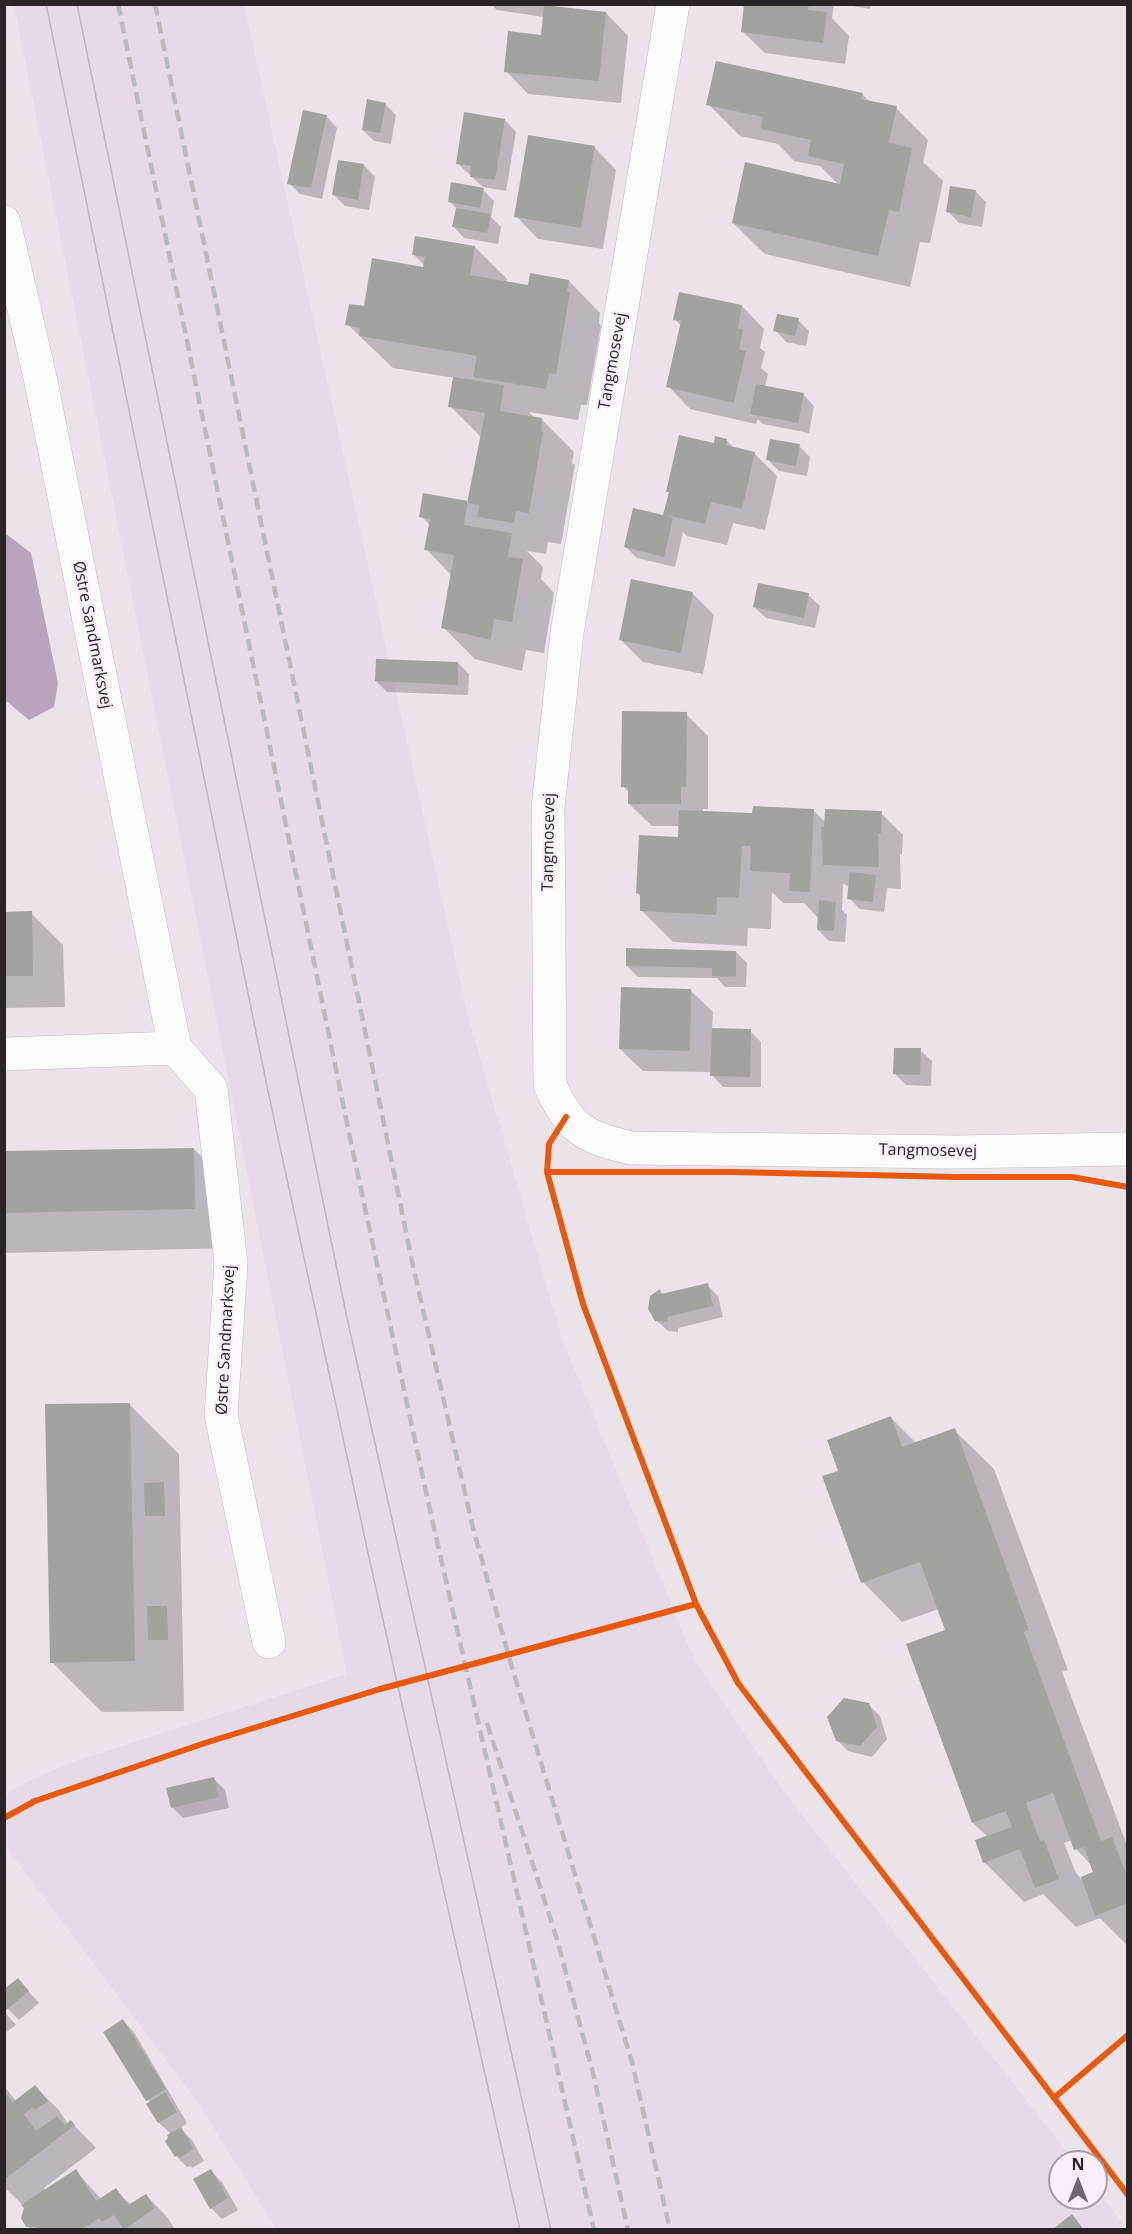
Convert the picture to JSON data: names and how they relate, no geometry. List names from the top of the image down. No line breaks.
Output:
{"streets":{"street":["Tangmosevej","Østre Sandmarksvej"]},"north":"top"}
